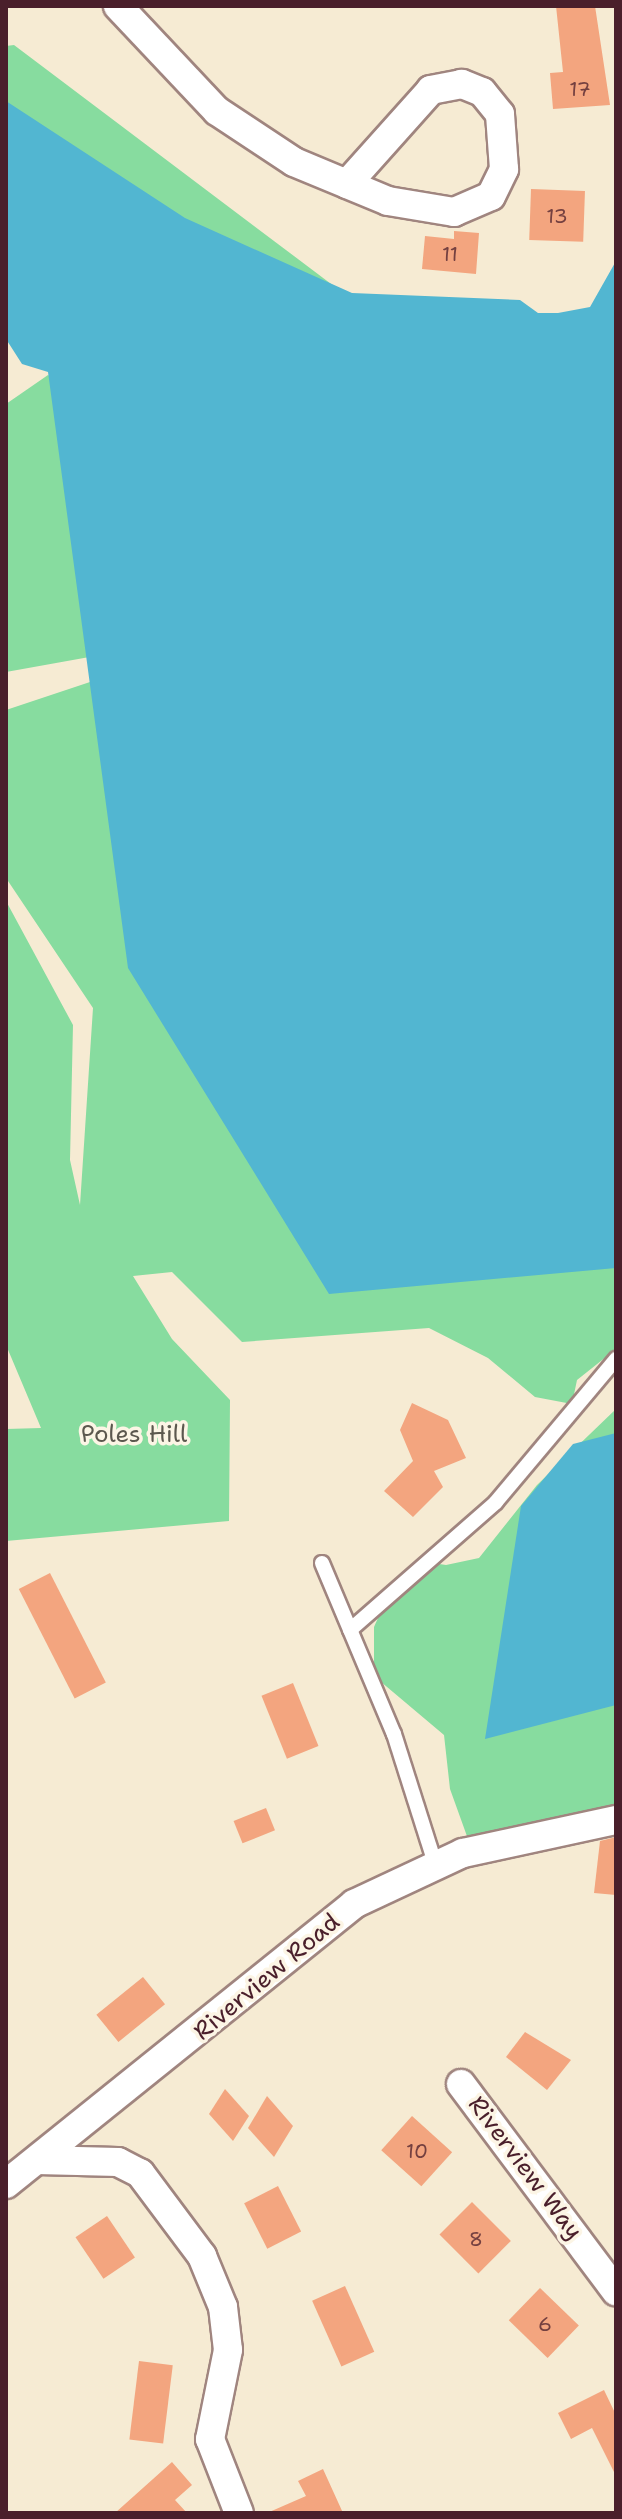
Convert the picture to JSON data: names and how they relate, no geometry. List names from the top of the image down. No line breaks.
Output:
{"streets":{"street":["Riverview Road","Riverview Way"]},"parks":["Poles Hill"],"house_numbers":["17","13","11","10","8","6"]}
